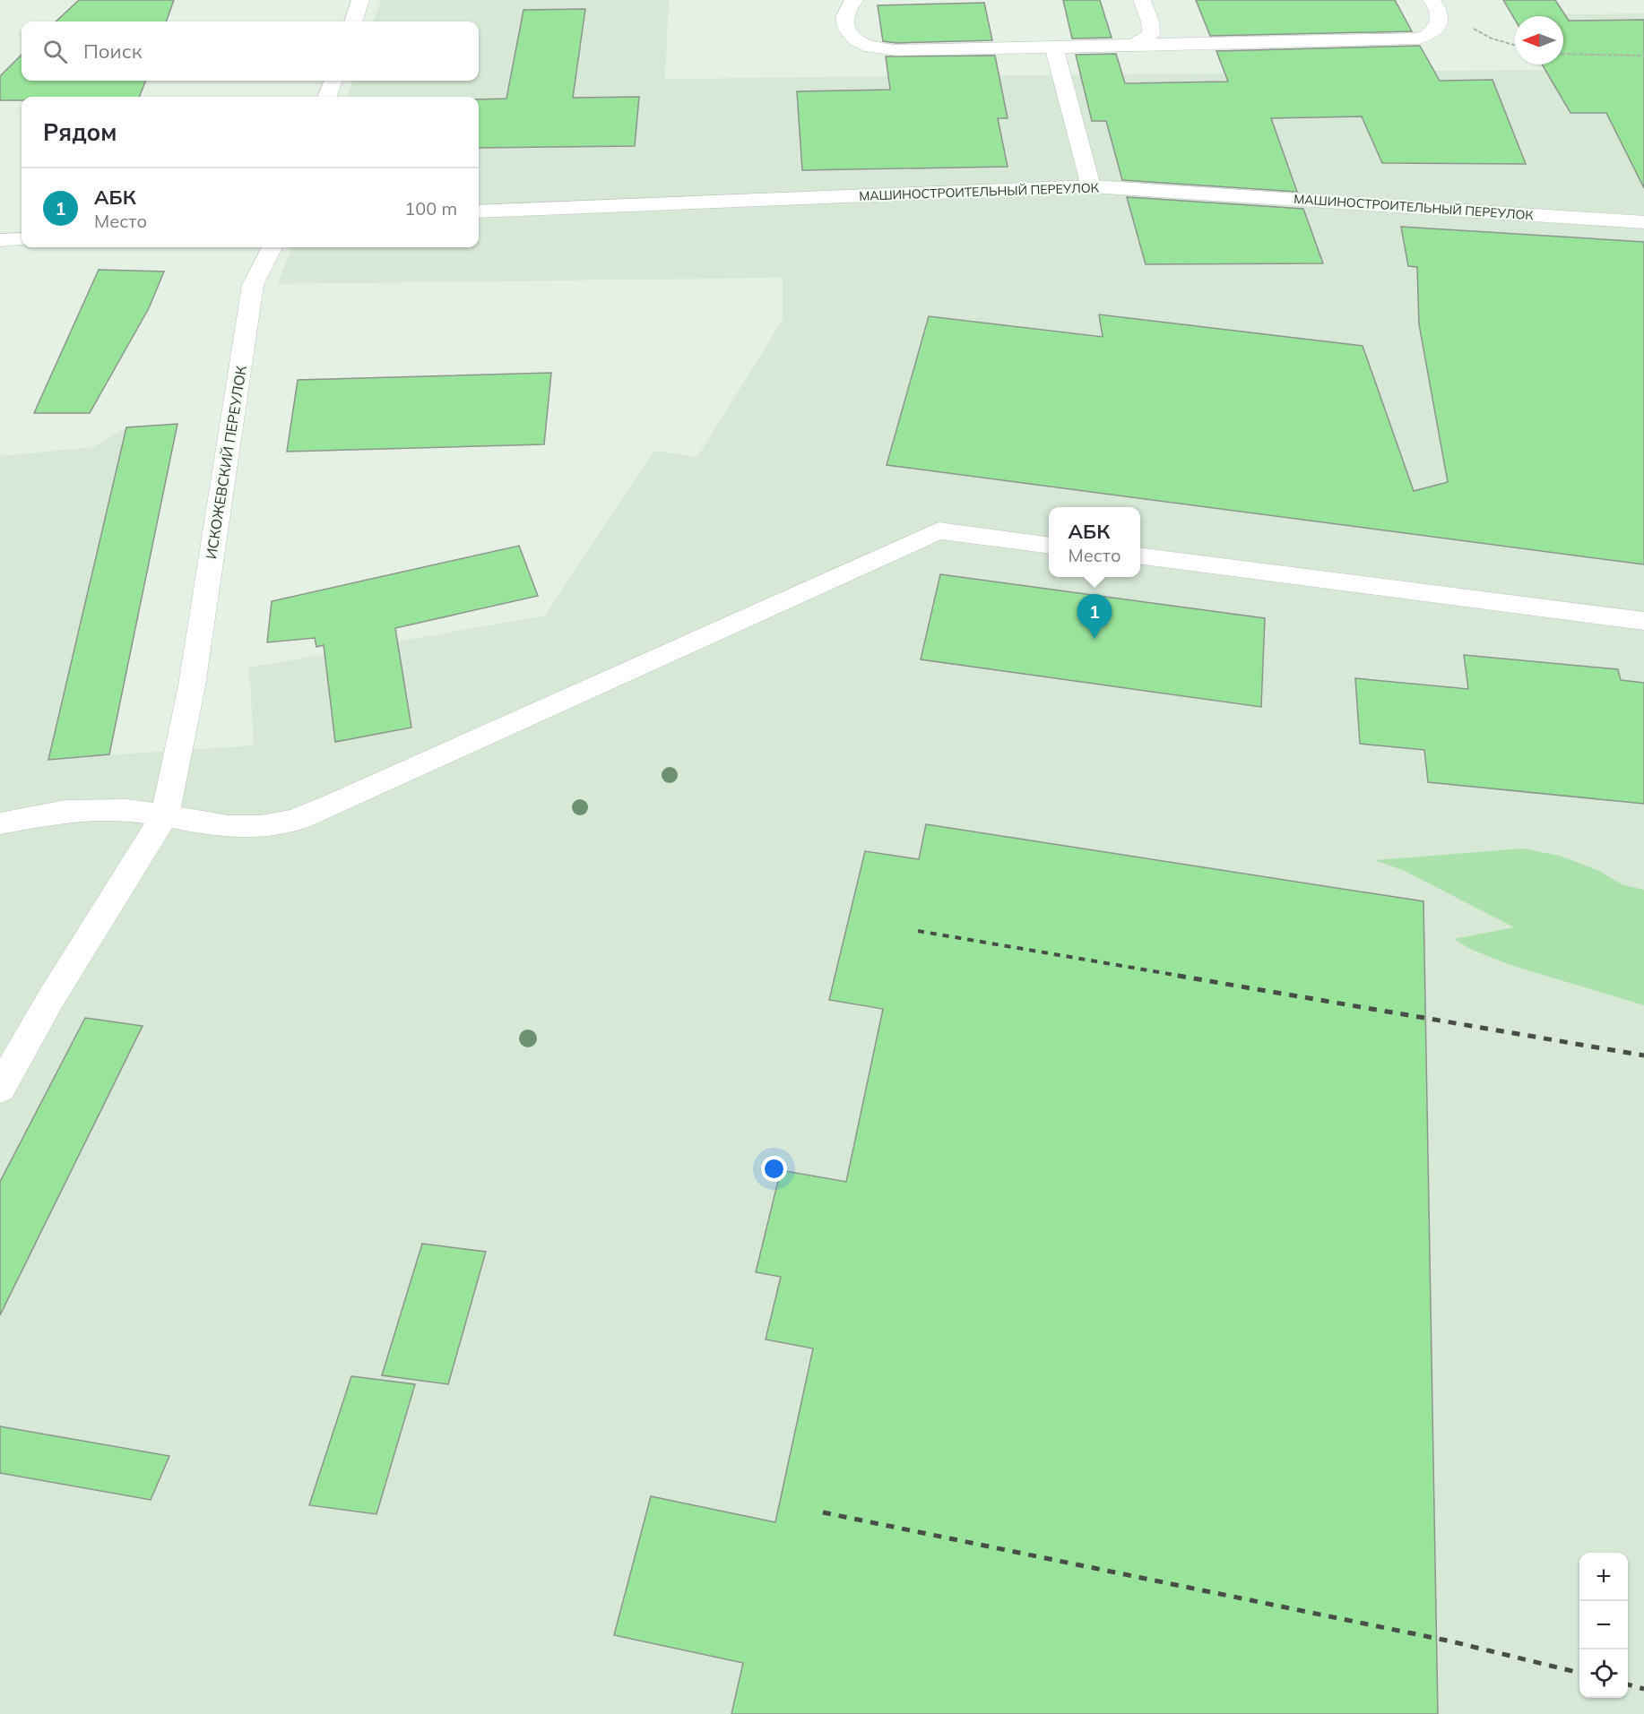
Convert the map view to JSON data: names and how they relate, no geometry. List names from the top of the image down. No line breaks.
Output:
{"streets":{"street":["МАШИНОСТРОИТЕЛЬНЫЙ ПЕРЕУЛОК","ИСКОЖЕВСКИЙ ПЕРЕУЛОК"]},"north":"left","page":{"search":"Поиск","heading":"Рядом","list":[{"mark":"1","name":"АБК","note":"Место","value":"100 m"}],"popup":["АБК","Место"],"pins":"1","map_buttons":["+","−"]}}
